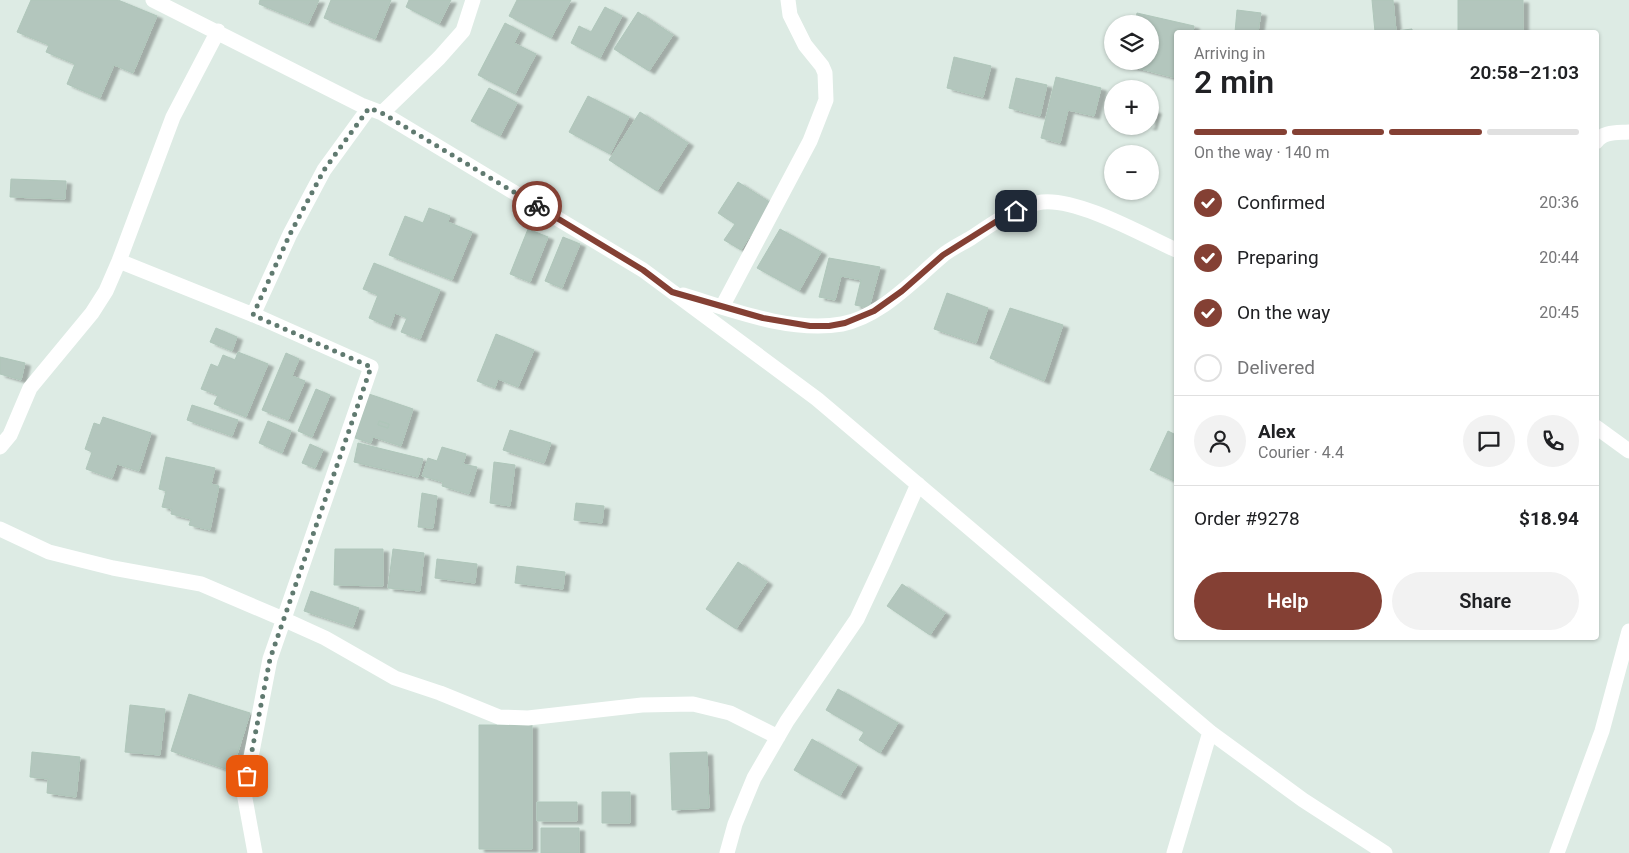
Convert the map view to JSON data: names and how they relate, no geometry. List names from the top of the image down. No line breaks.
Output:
{"page":{"map_buttons":["+","−"],"heading":["2 min","Arriving in","20:58–21:03"],"panel":["Alex","Courier · 4.4","Order #9278","$18.94"],"bar":"On the way · 140 m","list":[["Confirmed","20:36"],["Preparing","20:44"],["On the way","20:45"],"Delivered"],"buttons":["Help","Share"]}}
